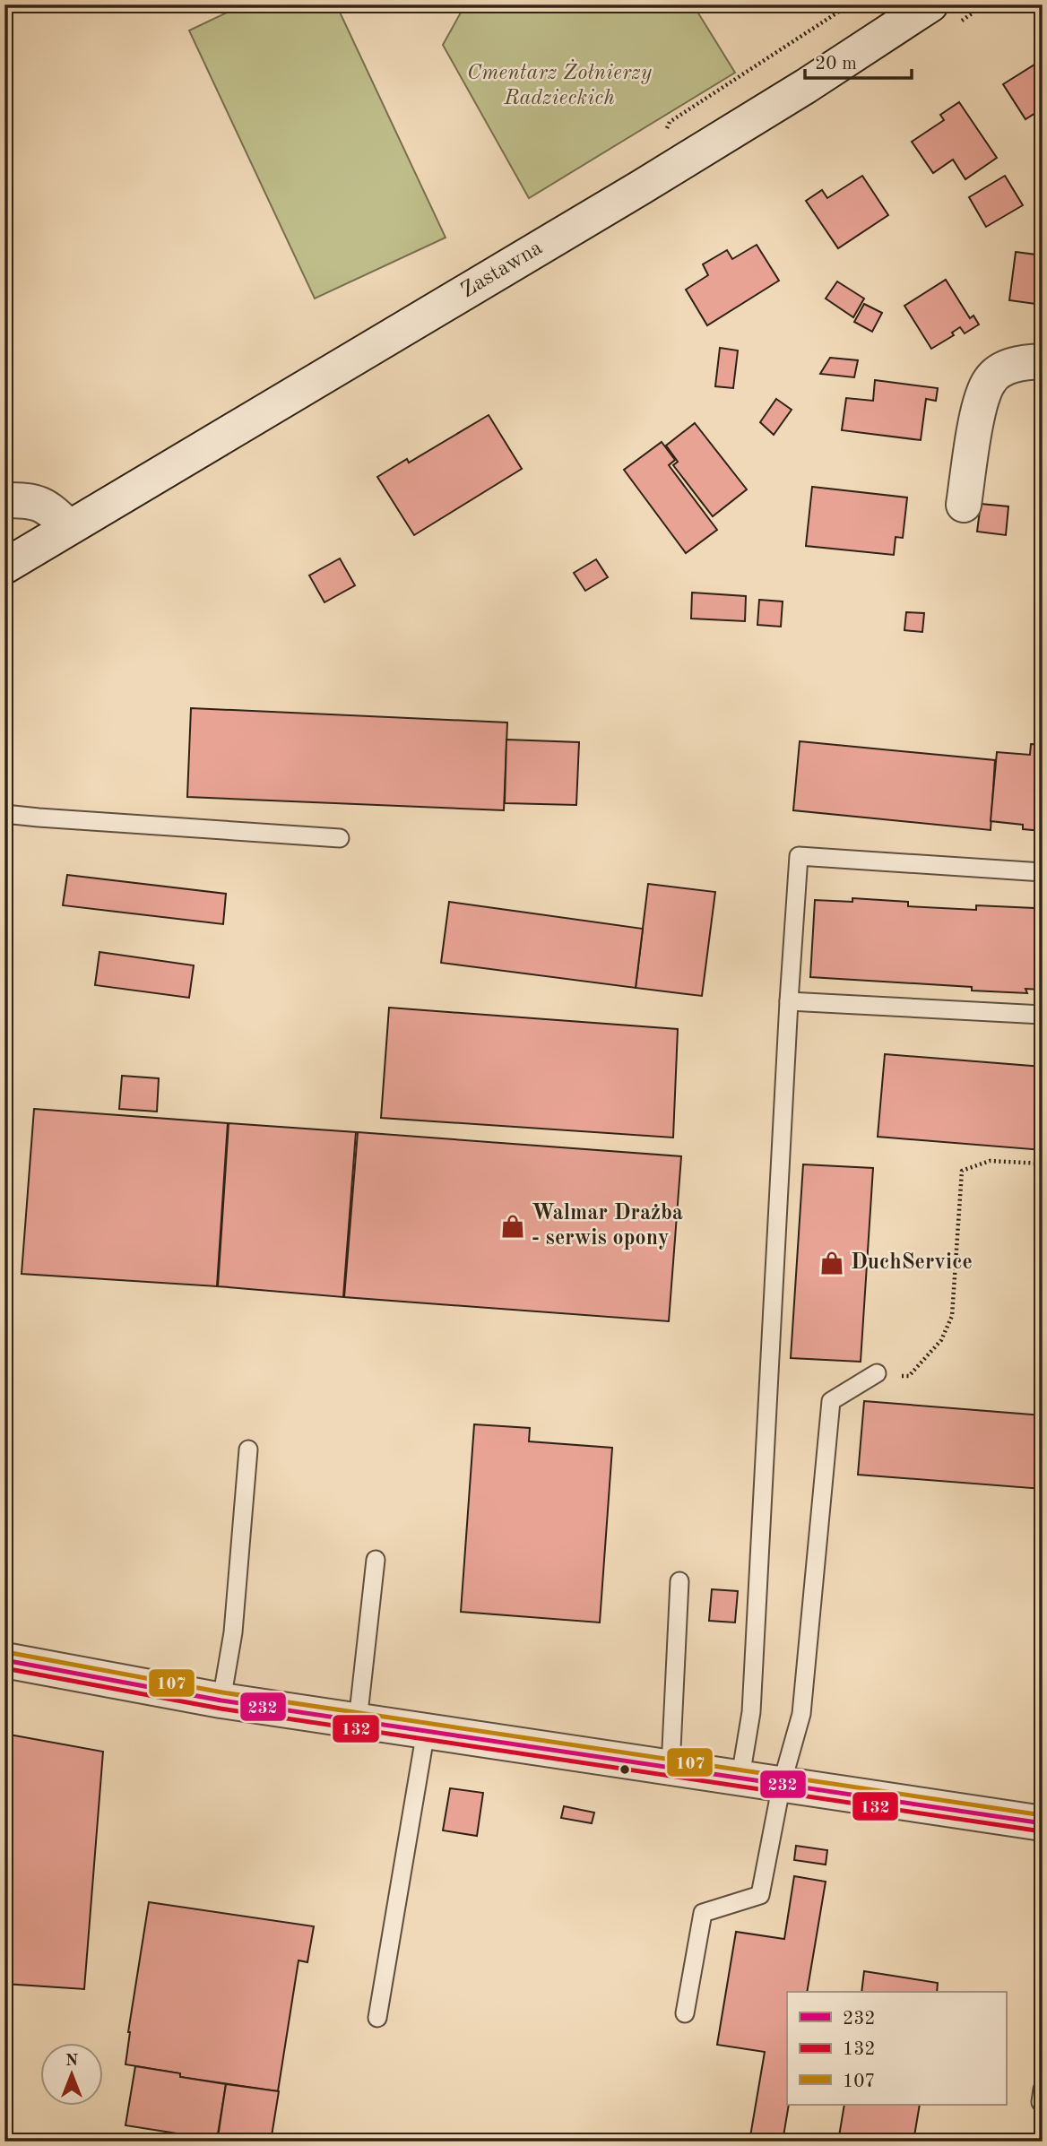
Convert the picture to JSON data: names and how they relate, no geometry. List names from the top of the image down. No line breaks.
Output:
{"streets":{"street":["Zastawna"]},"parks":["Cmentarz Żołnierzy Radzieckich"],"places":{"shop":["Walmar Drażba - serwis opony","DuchService"]},"lines":["transit line 107","transit line 232","transit line 132"],"legend":["232","132","107"],"scale_bar":"20 m","north":"top"}
